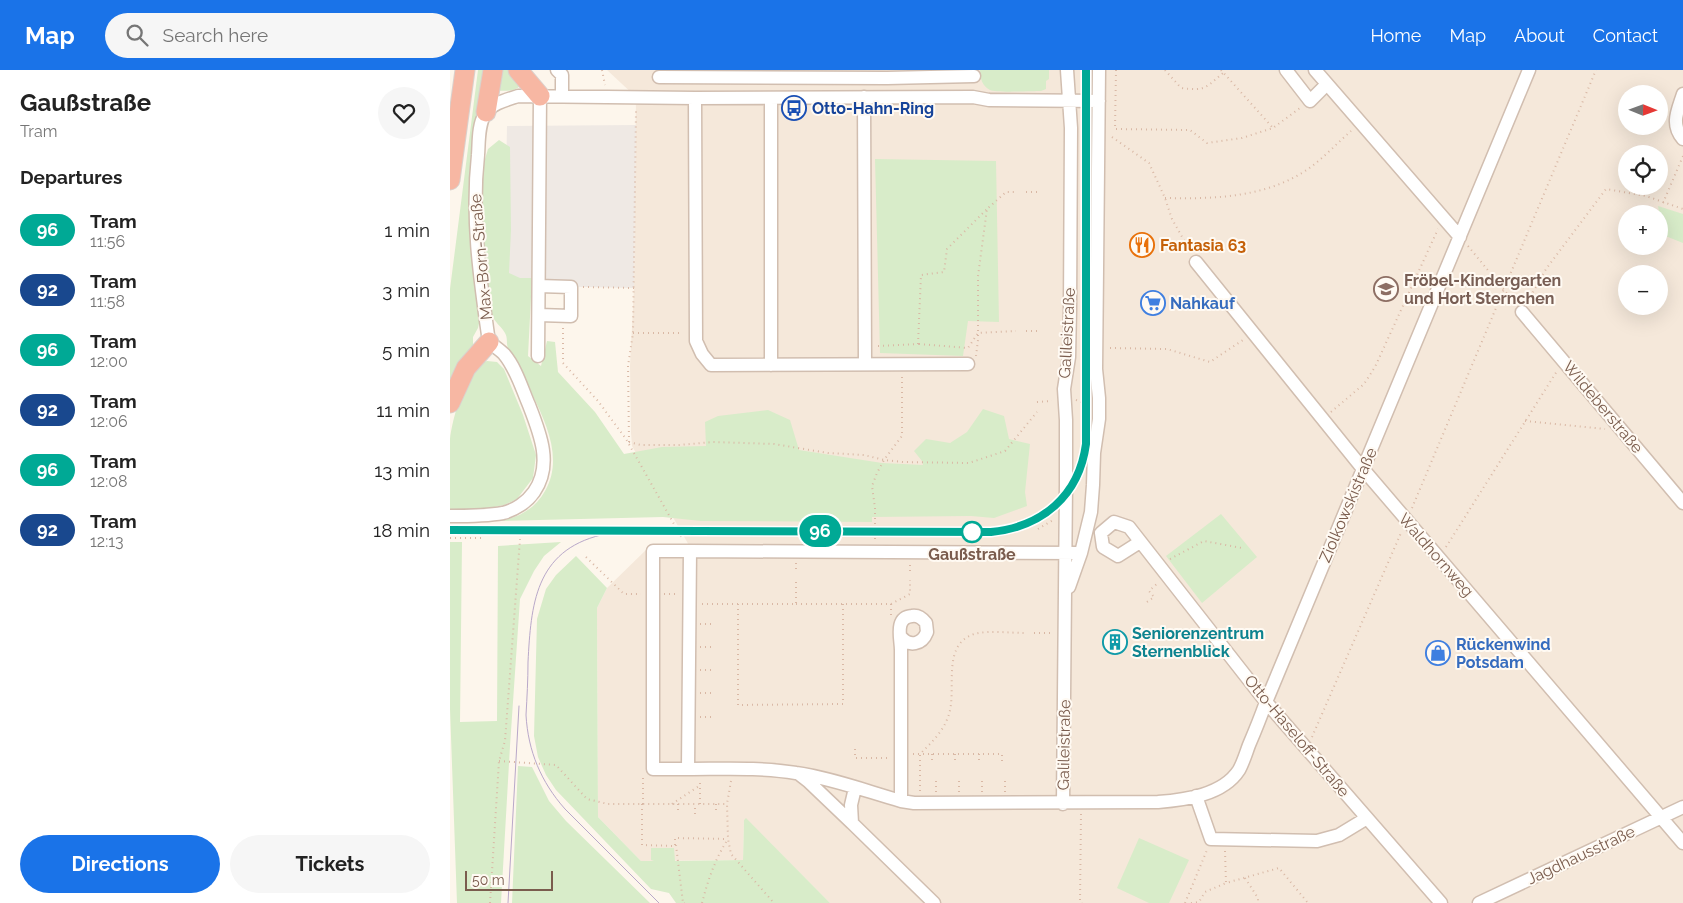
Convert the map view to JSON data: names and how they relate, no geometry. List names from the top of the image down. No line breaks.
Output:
{"streets":{"street":["Max-Born-Straße","Galileistraße","Wildeberstraße","Ziolkowskistraße","Waldhornweg","Otto-Haseloff-Straße","Jagdhausstraße"]},"crossings":[["Galileistraße","Ziolkowskistraße"],["Ziolkowskistraße","Waldhornweg"],["Ziolkowskistraße","Otto-Haseloff-Straße"],["Waldhornweg","Jagdhausstraße"]],"places":{"bus stop":["Otto-Hahn-Ring"],"restaurant":["Fantasia 63"],"school or university":["Fröbel-Kindergarten und Hort Sternchen"],"supermarket":["Nahkauf"],"other":["Gaußstraße"],"building":["Seniorenzentrum Sternenblick"],"shop":["Rückenwind Potsdam"]},"lines":["tram line 96"],"scale_bar":"50 m","north":"right","page":{"header":"Map","search":"Search here","nav":["Home","Map","About","Contact"],"heading":[["Gaußstraße","Tram"],"Departures"],"on_map":"96","map_buttons":["+","−"],"list":[{"mark":"96","name":"Tram","note":"11:56","value":"1 min"},{"mark":"92","name":"Tram","note":"11:58","value":"3 min"},{"mark":"96","name":"Tram","note":"12:00","value":"5 min"},{"mark":"92","name":"Tram","note":"12:06","value":"11 min"},{"mark":"96","name":"Tram","note":"12:08","value":"13 min"},{"mark":"92","name":"Tram","note":"12:13","value":"18 min"}],"buttons":["Directions","Tickets"],"scale":"50 m"}}
